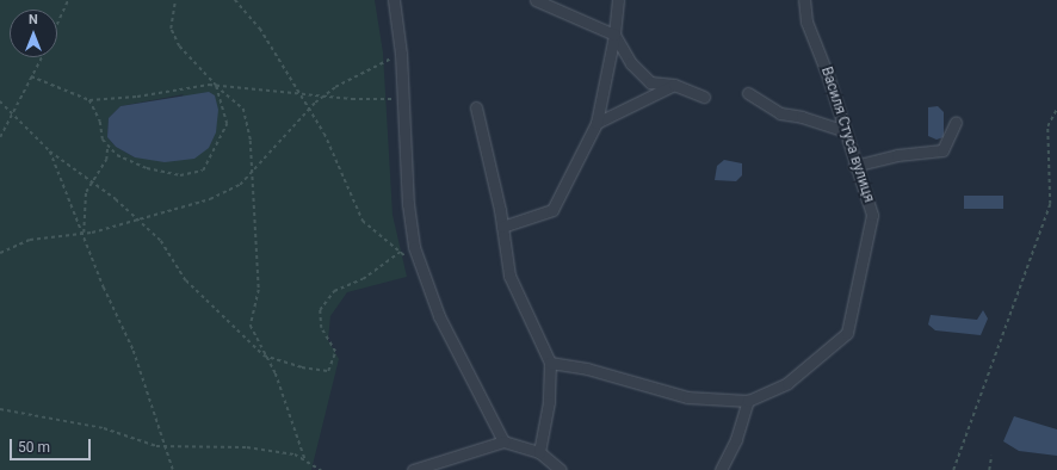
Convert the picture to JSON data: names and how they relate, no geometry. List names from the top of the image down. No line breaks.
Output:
{"streets":{"street":["Василя Стуса вулиця"]},"scale_bar":"50 m","north":"top"}
